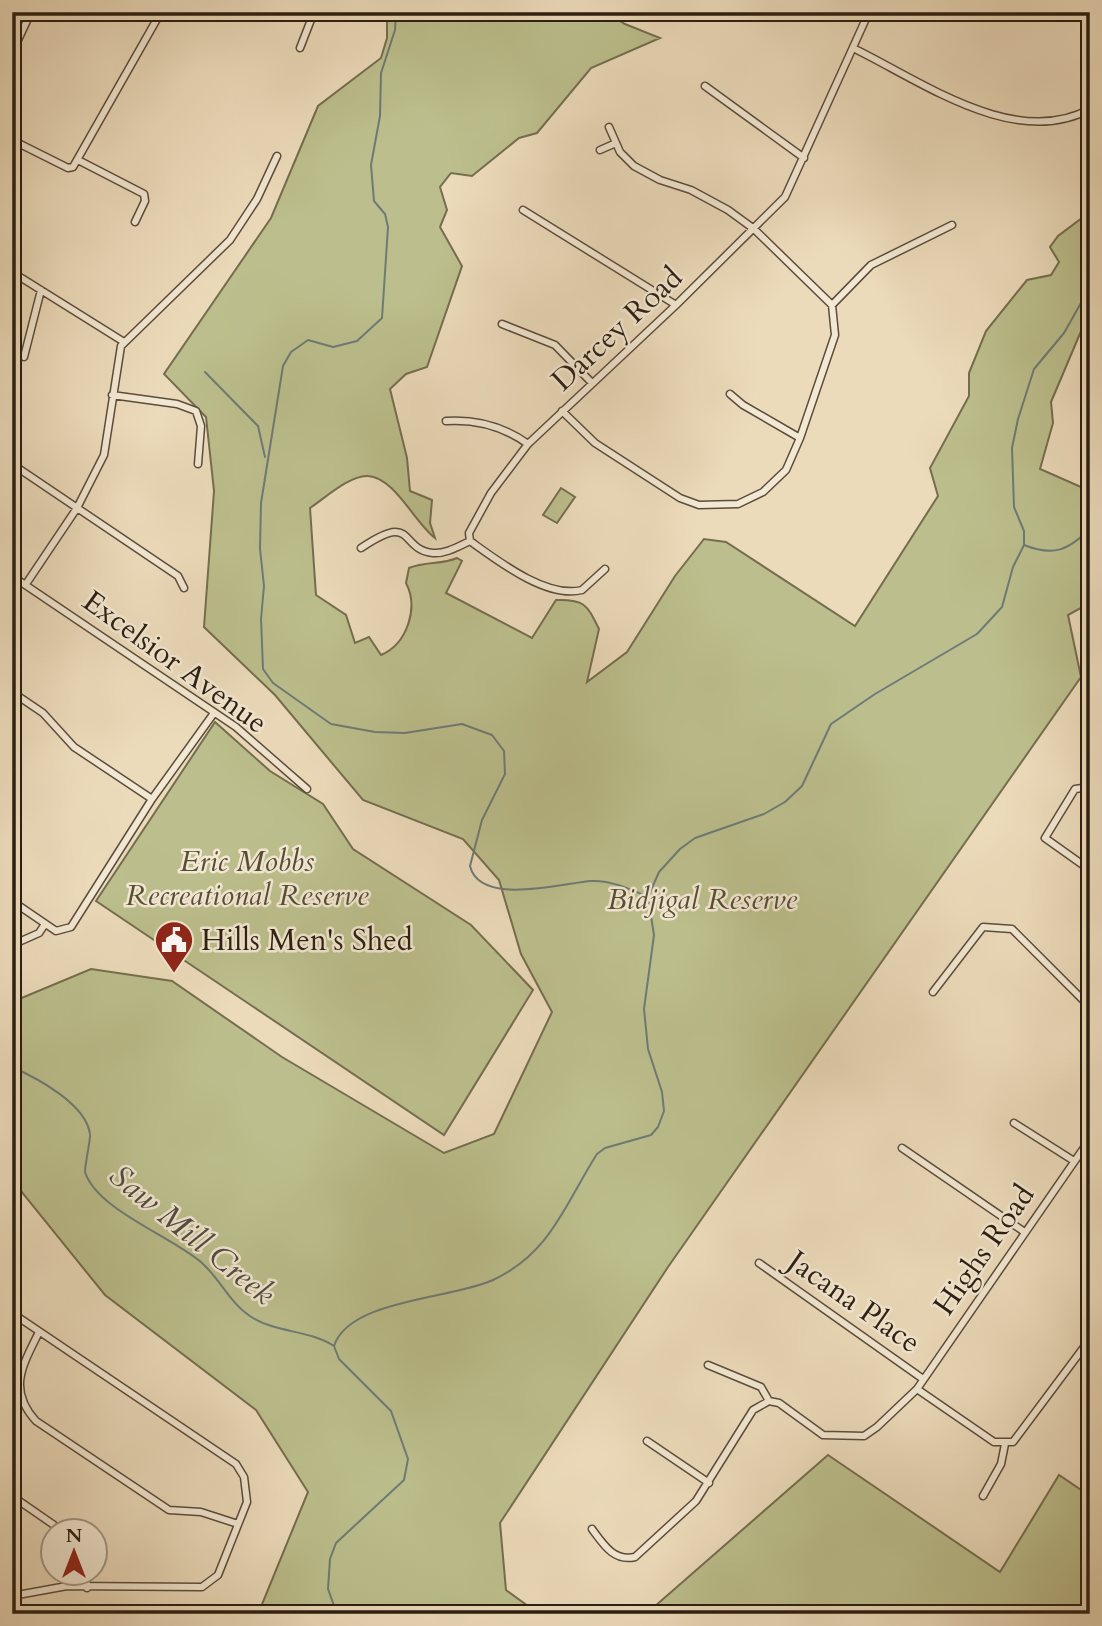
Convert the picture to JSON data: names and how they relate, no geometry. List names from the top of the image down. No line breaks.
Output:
{"streets":{"street":["Darcey Road","Excelsior Avenue","Highs Road","Jacana Place"]},"crossings":[["Highs Road","Jacana Place"]],"water":["Saw Mill Creek"],"parks":["Eric Mobbs Recreational Reserve","Bidjigal Reserve"],"places":{"public building":["Hills Men's Shed"]},"north":"top"}
